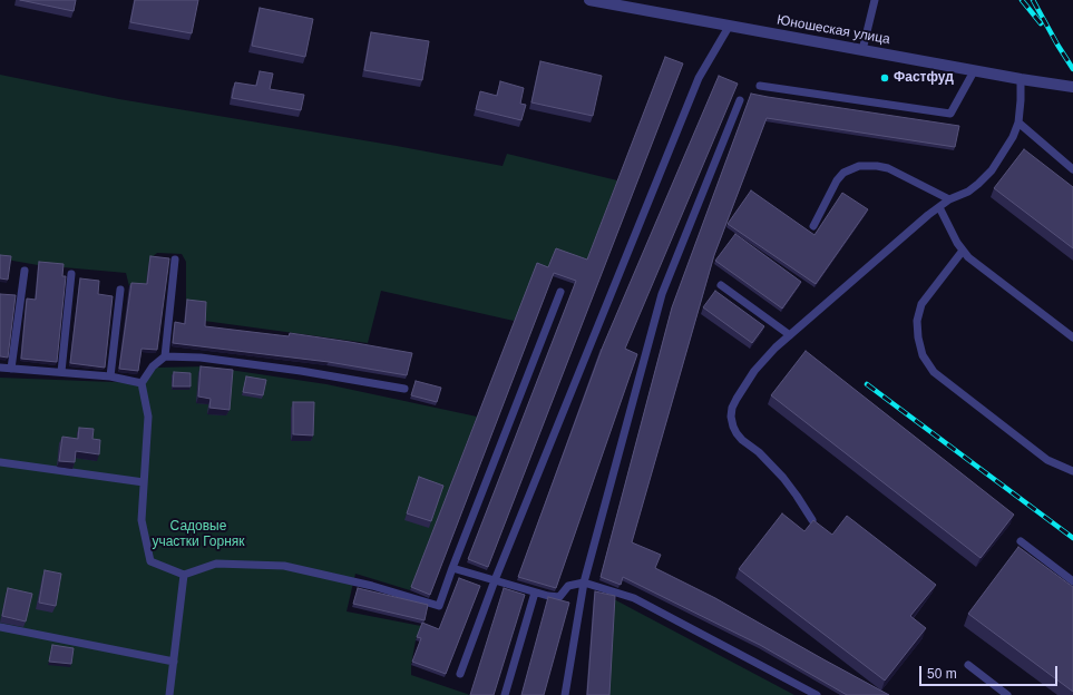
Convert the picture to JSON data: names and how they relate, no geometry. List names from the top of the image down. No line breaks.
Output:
{"streets":{"street":["Юношеская улица"]},"parks":["Садовые участки Горняк"],"places":["Фастфуд"],"scale_bar":"50 m"}
